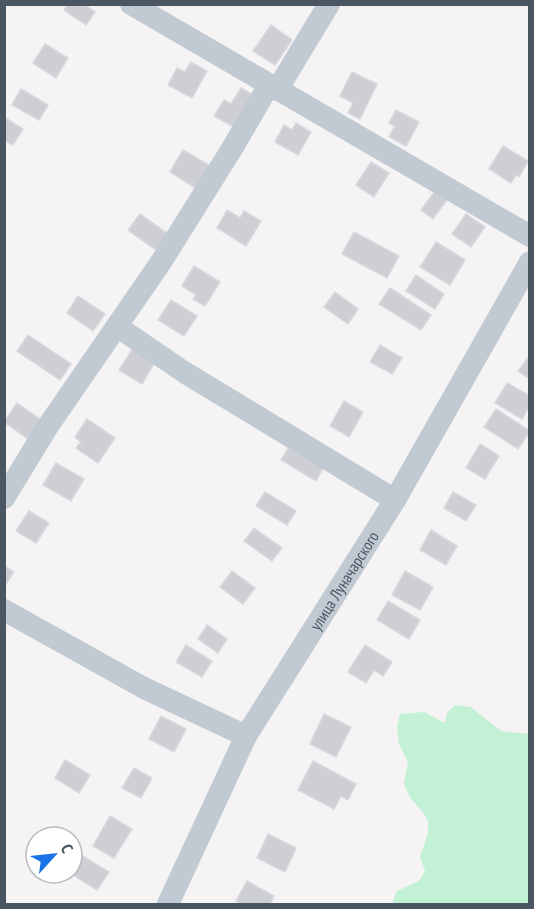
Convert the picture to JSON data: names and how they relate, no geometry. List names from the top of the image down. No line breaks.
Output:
{"streets":{"street":["улица Луначарского"]},"north":"top right"}
